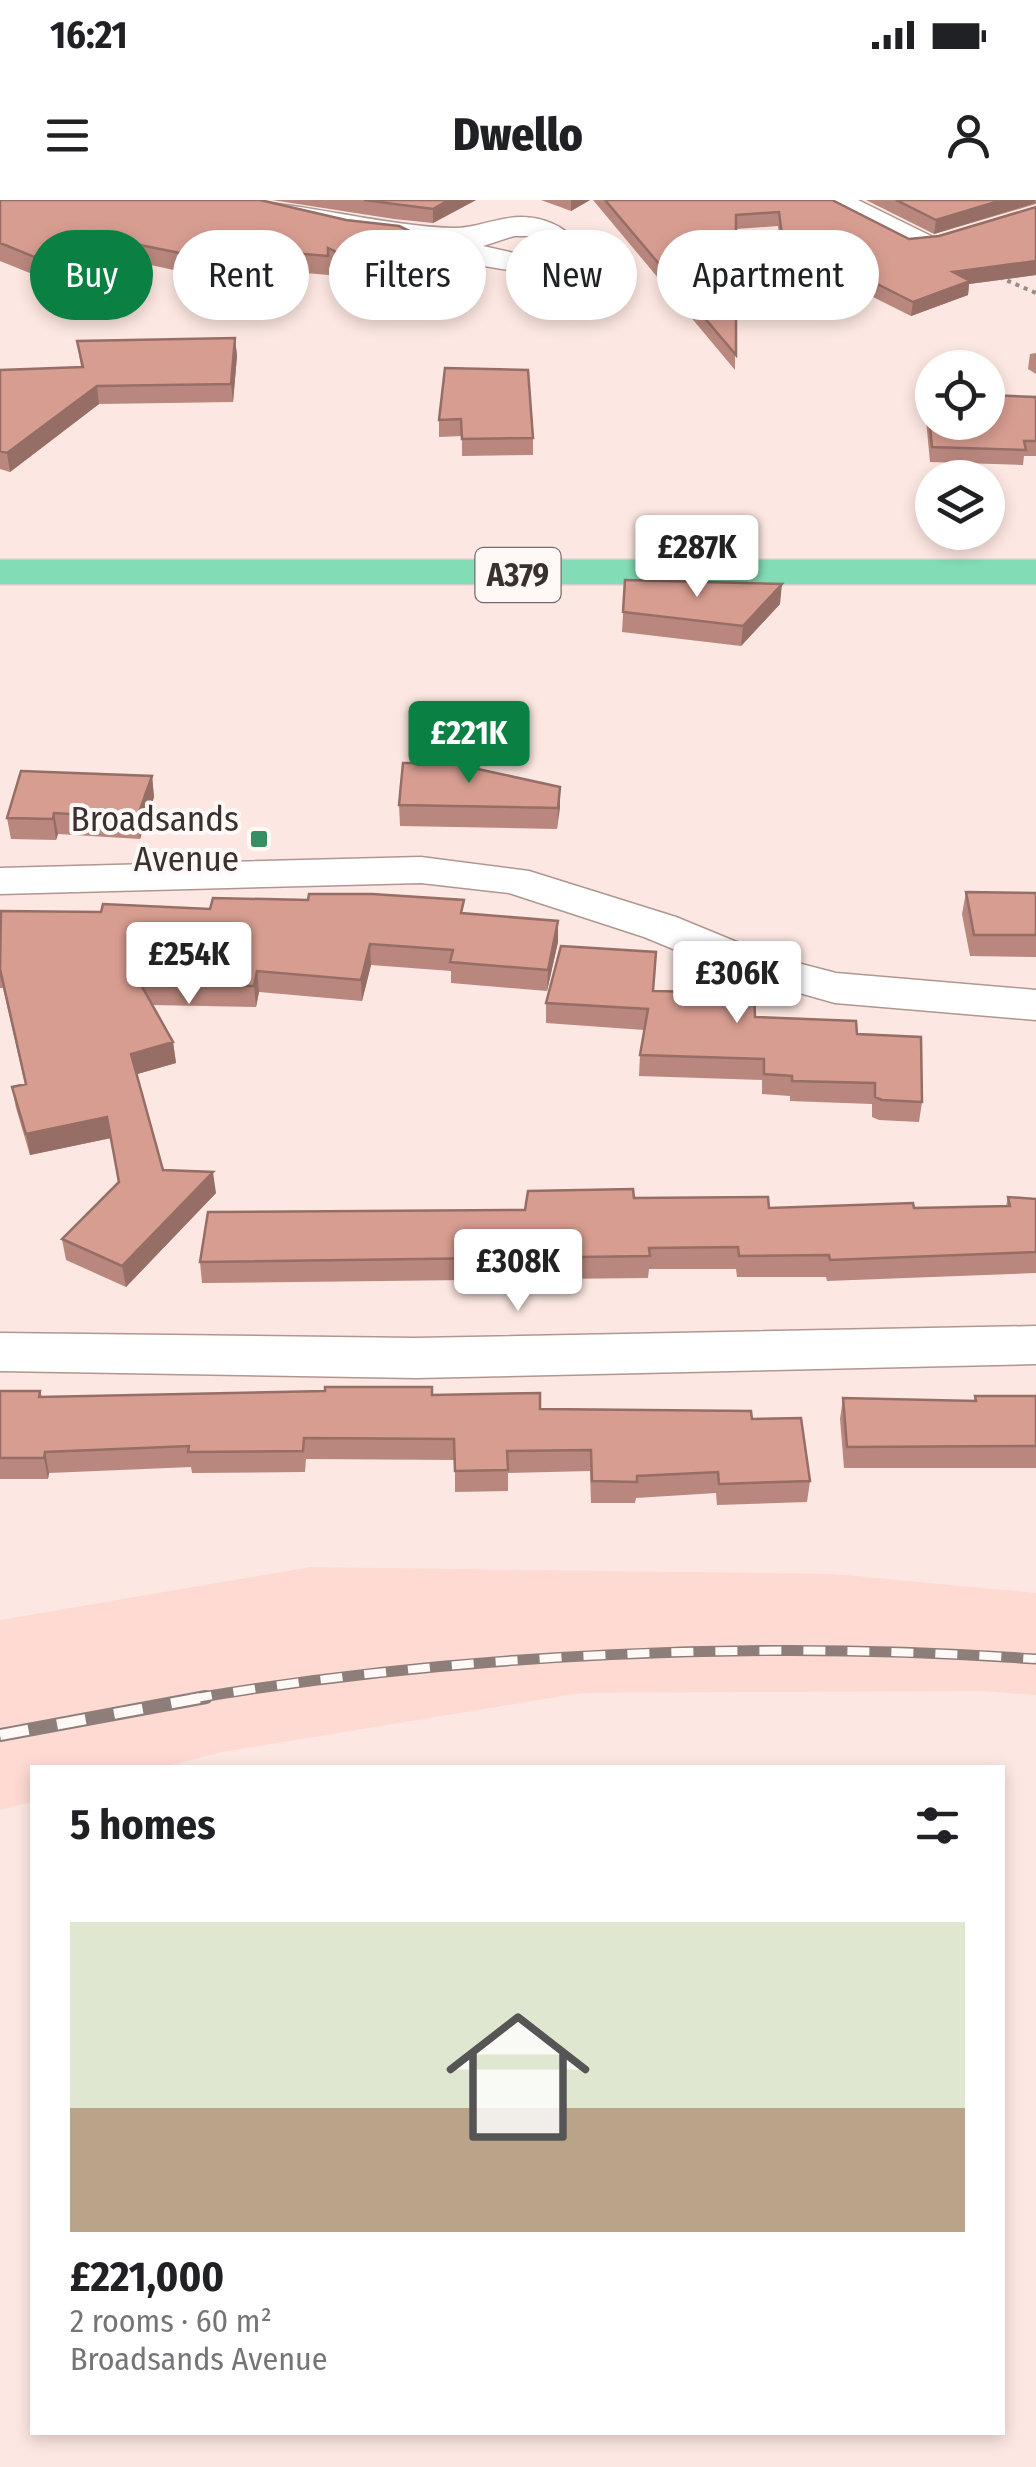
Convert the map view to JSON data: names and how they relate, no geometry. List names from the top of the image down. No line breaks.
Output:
{"streets":{"main road":["A379"]},"places":{"transit":["Broadsands Avenue"]},"page":{"status":"16:21","header":"Dwello","chip":["Buy","Rent","Filters","New","Apartment"],"price":["£287K","£221K","£254K","£306K","£308K"],"heading":"5 homes","list":[{"name":"£221,000","note":"2 rooms · 60 m² · Broadsands Avenue"}]}}
